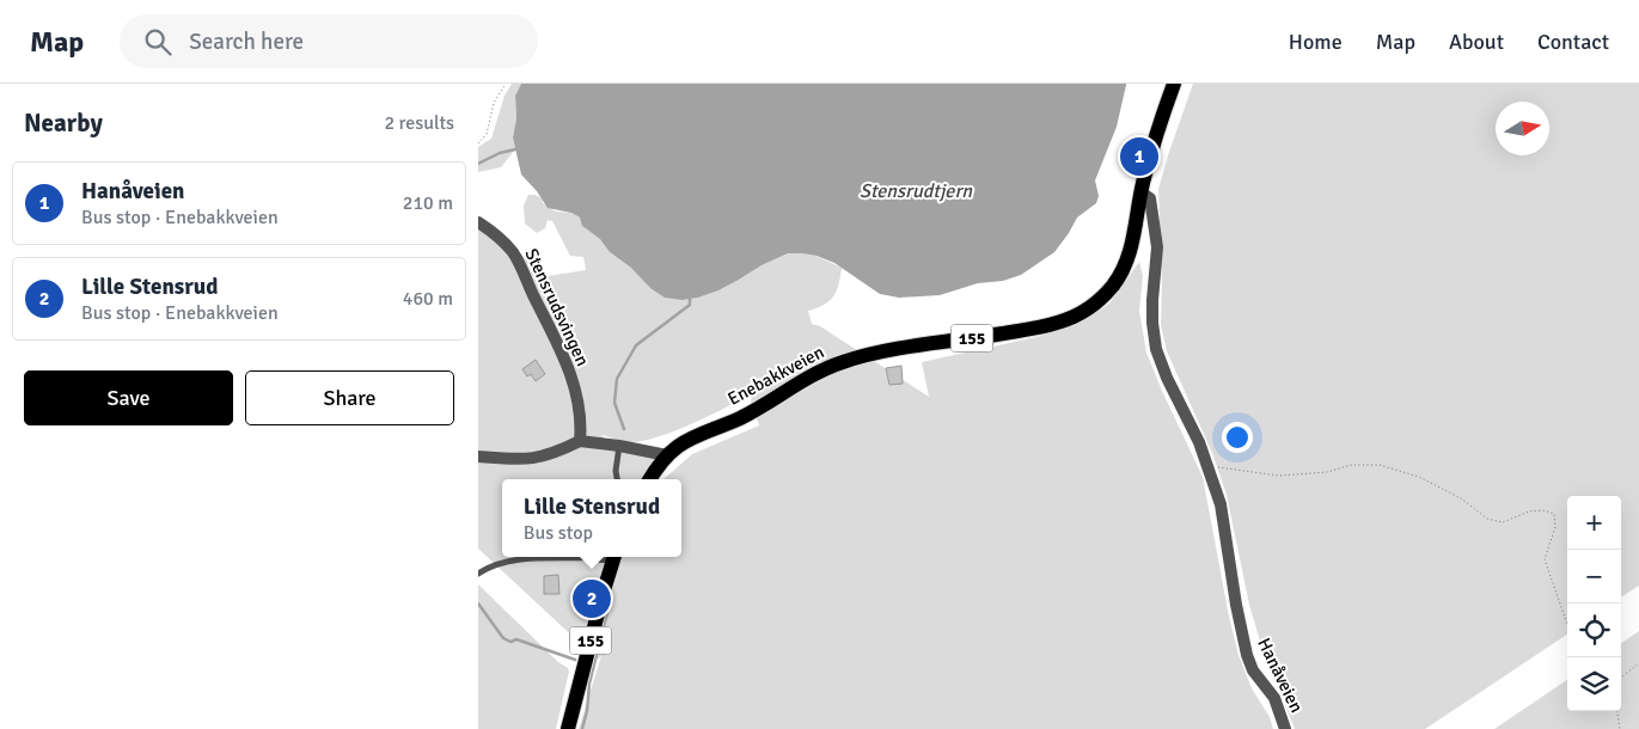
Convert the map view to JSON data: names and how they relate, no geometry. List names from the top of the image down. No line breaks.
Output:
{"streets":{"main road":["155","Enebakkveien"],"street":["Stensrudsvingen","Hanåveien"]},"crossings":[["Enebakkveien","Hanåveien"]],"water":["Stensrudtjern"],"north":"right","page":{"header":"Map","search":"Search here","nav":["Home","Map","About","Contact"],"heading":["Nearby","2 results"],"pins":["1","2"],"list":[{"mark":"1","name":"Hanåveien","note":"Bus stop · Enebakkveien","value":"210 m"},{"mark":"2","name":"Lille Stensrud","note":"Bus stop · Enebakkveien","value":"460 m"}],"buttons":["Save","Share"],"popup":["Lille Stensrud","Bus stop"],"map_buttons":["+","−"]}}
